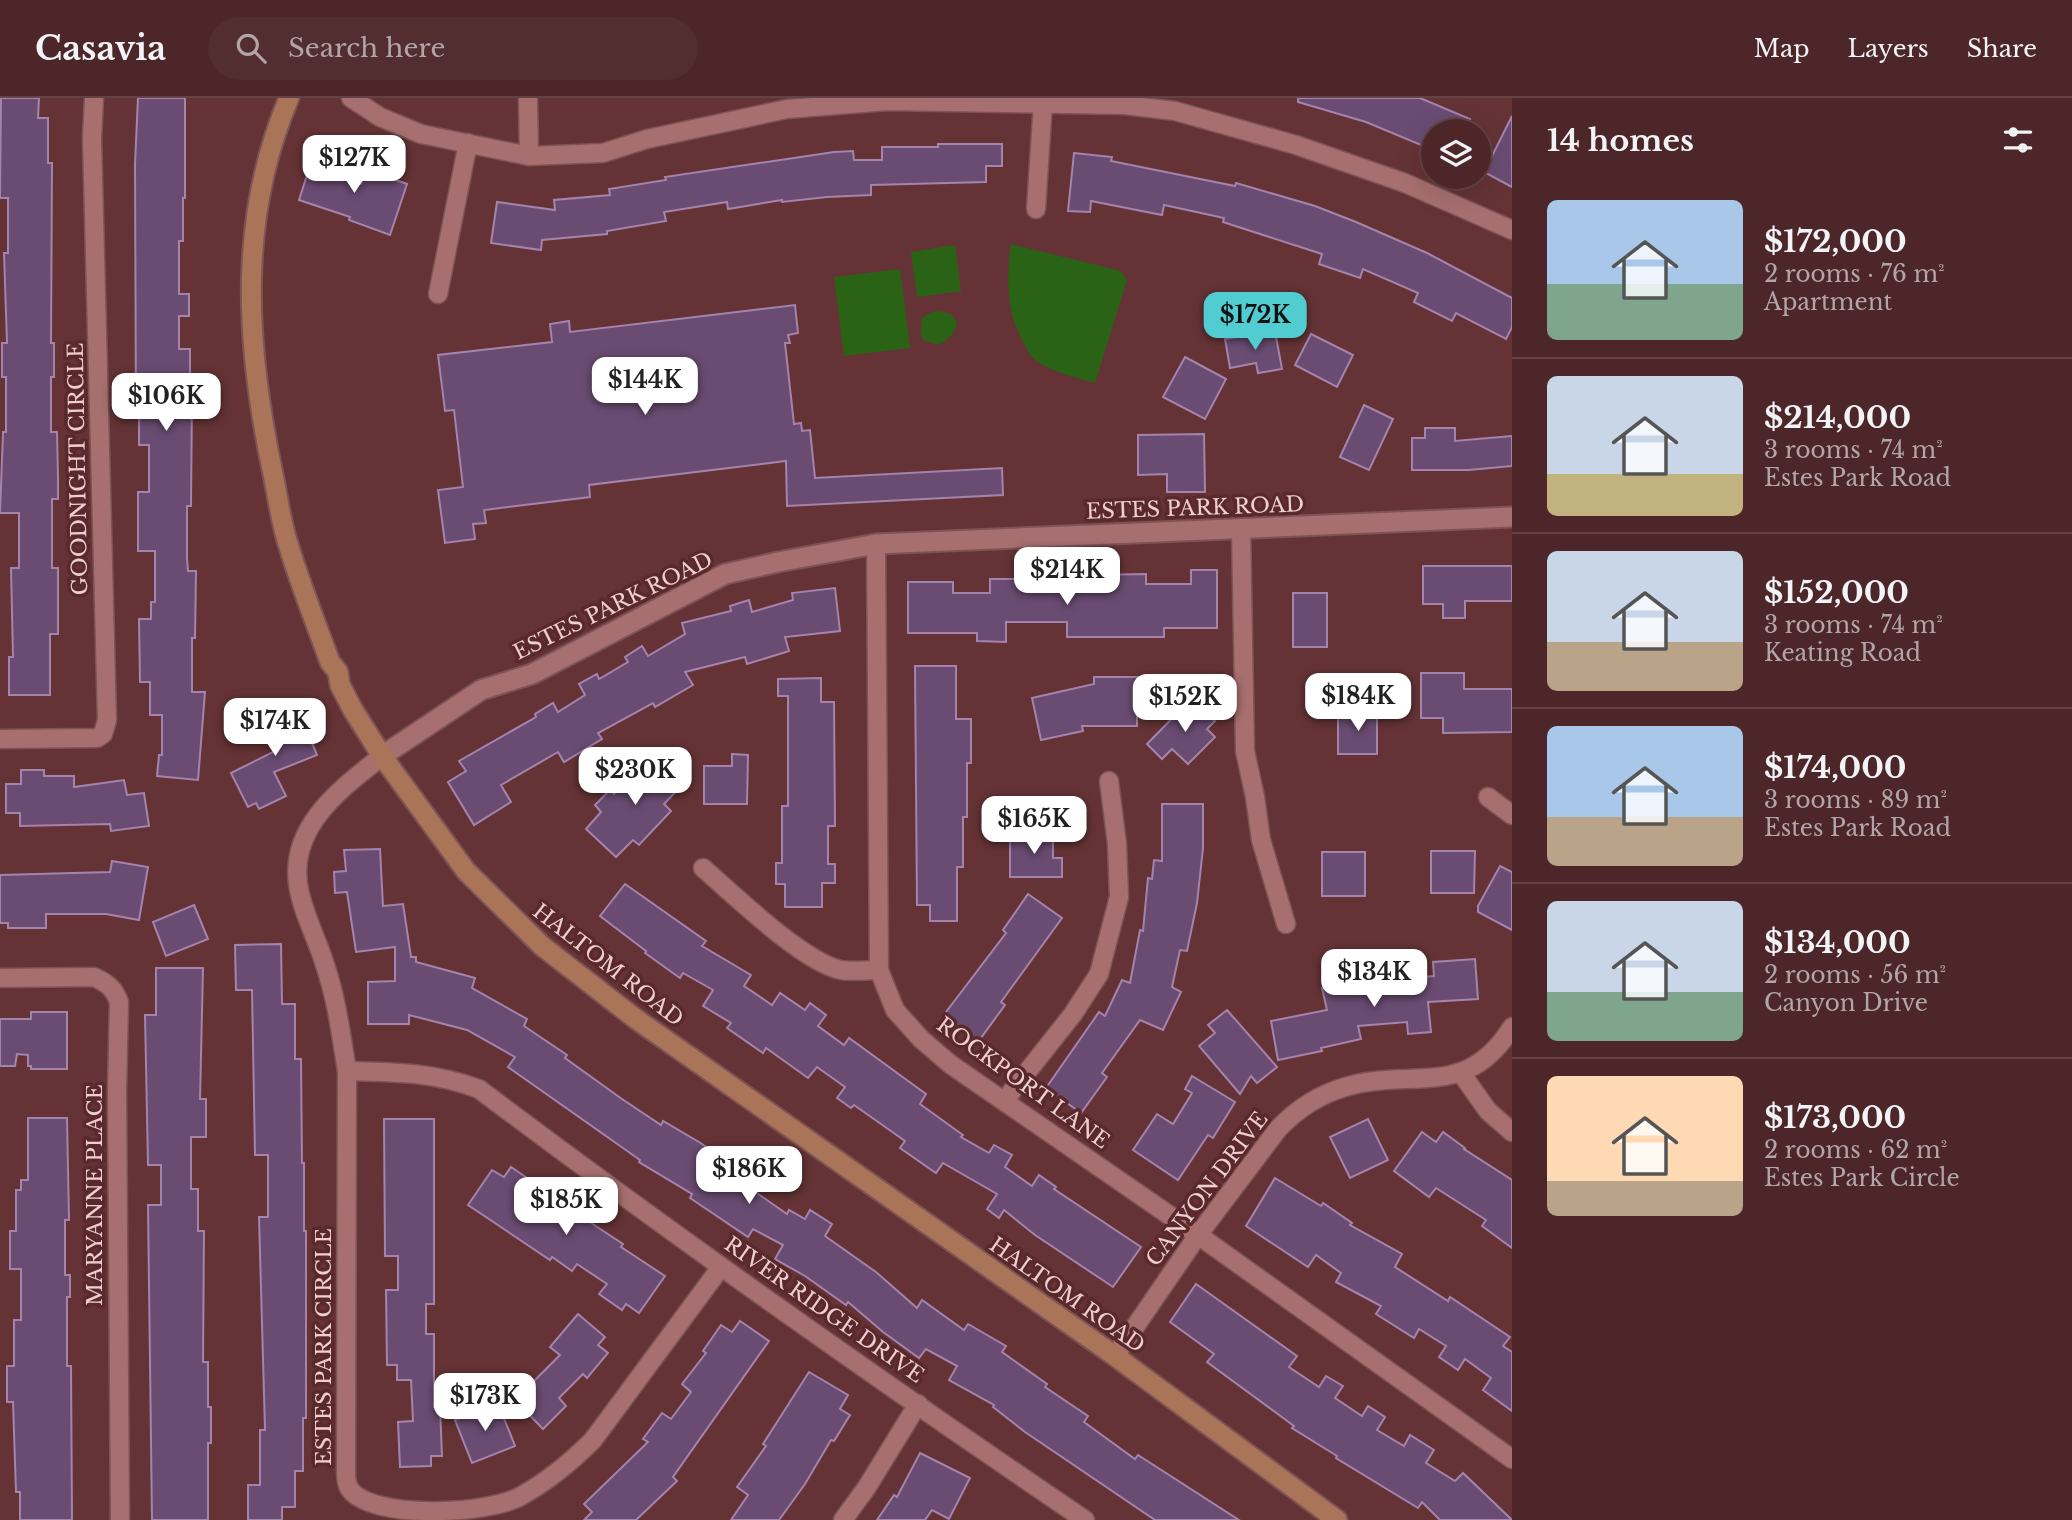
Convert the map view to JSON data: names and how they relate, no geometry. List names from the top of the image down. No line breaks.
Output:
{"streets":{"main road":["HALTOM ROAD"],"street":["GOODNIGHT CIRCLE","ESTES PARK ROAD","ROCKPORT LANE","CANYON DRIVE","MARYANNE PLACE","RIVER RIDGE DRIVE","ESTES PARK CIRCLE"]},"crossings":[["ESTES PARK ROAD","HALTOM ROAD"],["ESTES PARK ROAD","ROCKPORT LANE"],["ESTES PARK ROAD","ESTES PARK CIRCLE"],["HALTOM ROAD","CANYON DRIVE"],["ROCKPORT LANE","CANYON DRIVE"],["RIVER RIDGE DRIVE","ESTES PARK CIRCLE"]],"page":{"header":"Casavia","search":"Search here","nav":["Map","Layers","Share"],"heading":"14 homes","price":["$127K","$172K","$144K","$106K","$214K","$184K","$152K","$174K","$230K","$165K","$134K","$186K","$185K","$173K"],"list":[{"name":"$172,000","note":"2 rooms · 76 m² · Apartment"},{"name":"$214,000","note":"3 rooms · 74 m² · Estes Park Road"},{"name":"$152,000","note":"3 rooms · 74 m² · Keating Road"},{"name":"$174,000","note":"3 rooms · 89 m² · Estes Park Road"},{"name":"$134,000","note":"2 rooms · 56 m² · Canyon Drive"},{"name":"$173,000","note":"2 rooms · 62 m² · Estes Park Circle"}]}}
